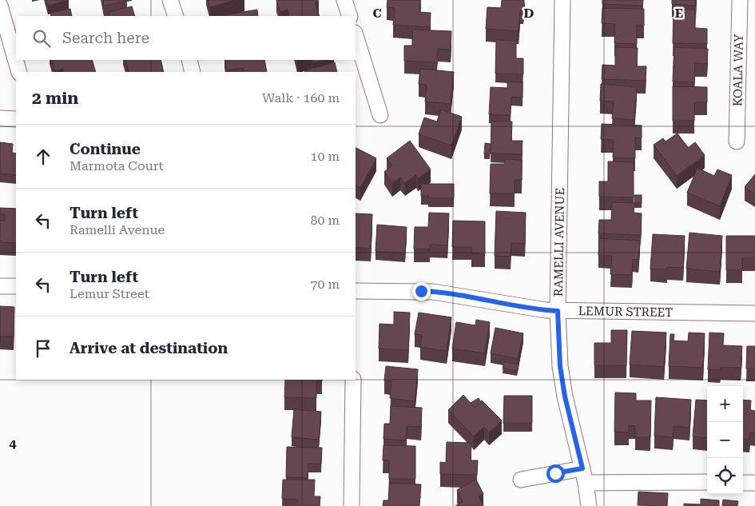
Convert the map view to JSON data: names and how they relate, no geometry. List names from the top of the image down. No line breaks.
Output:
{"streets":{"street":["KOALA WAY","RAMELLI AVENUE","LEMUR STREET"]},"crossings":[["RAMELLI AVENUE","LEMUR STREET"]],"page":{"search":"Search here","heading":["2 min","Walk · 160 m"],"list":[["Continue","Marmota Court","10 m"],["Turn left","Ramelli Avenue","80 m"],["Turn left","Lemur Street","70 m"],"Arrive at destination"],"map_buttons":["+","−"]},"grid":{"columns":["C","D","E"],"rows":["4"]}}
